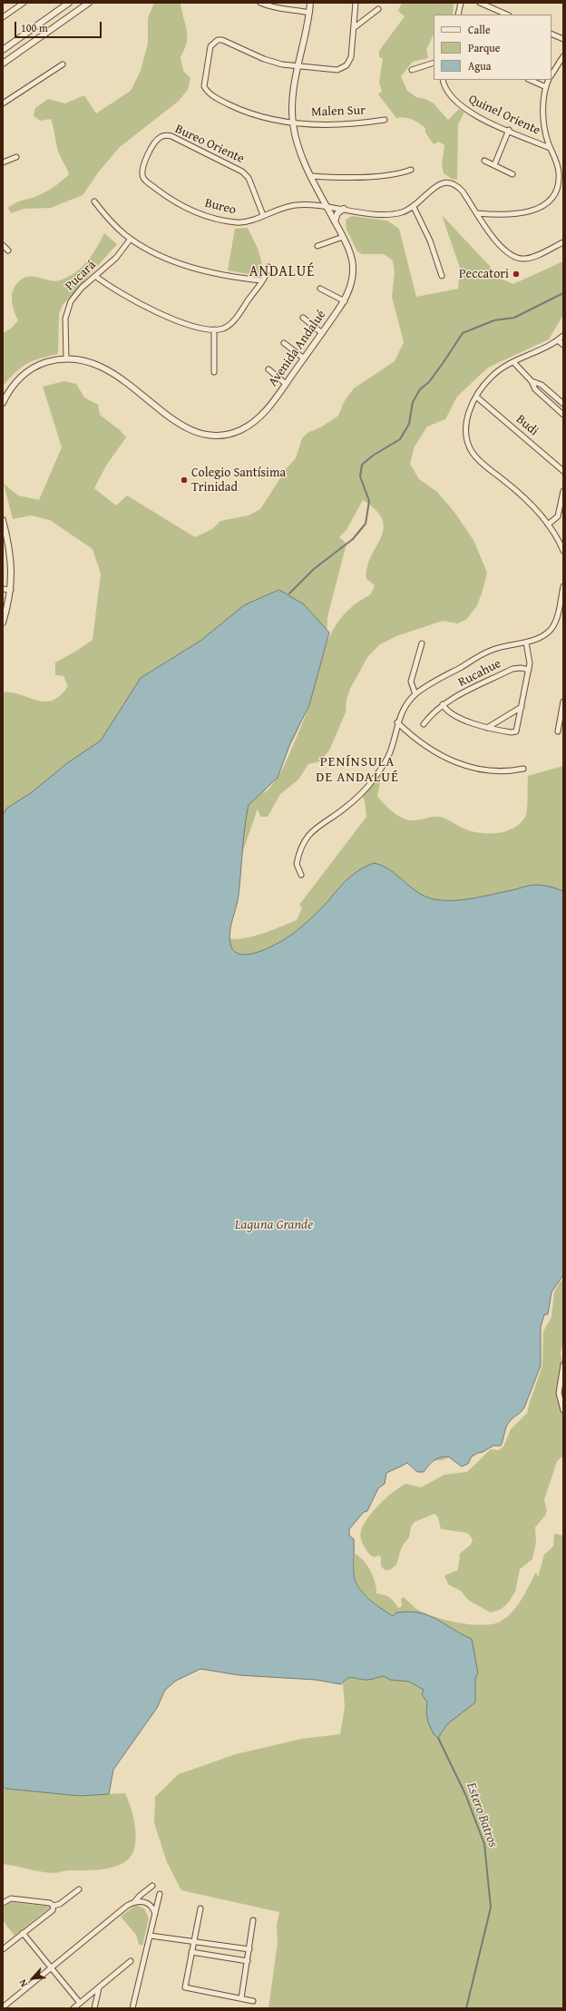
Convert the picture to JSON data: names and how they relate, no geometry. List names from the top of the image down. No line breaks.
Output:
{"streets":{"street":["Malen Sur","Quinel Oriente","Bureo Oriente","Bureo","Pucará","Avenida Andalué","Budi","Rucahue"]},"crossings":[["Malen Sur","Avenida Andalué"],["Bureo Oriente","Bureo"],["Bureo","Avenida Andalué"],["Pucará","Avenida Andalué"]],"districts":["ANDALUÉ","PENÍNSULA DE ANDALUÉ"],"water":["Laguna Grande","Estero Batros"],"places":["Peccatori","Colegio Santísima Trinidad"],"legend":["Calle","Parque","Agua"],"scale_bar":"100 m","north":"bottom left"}
